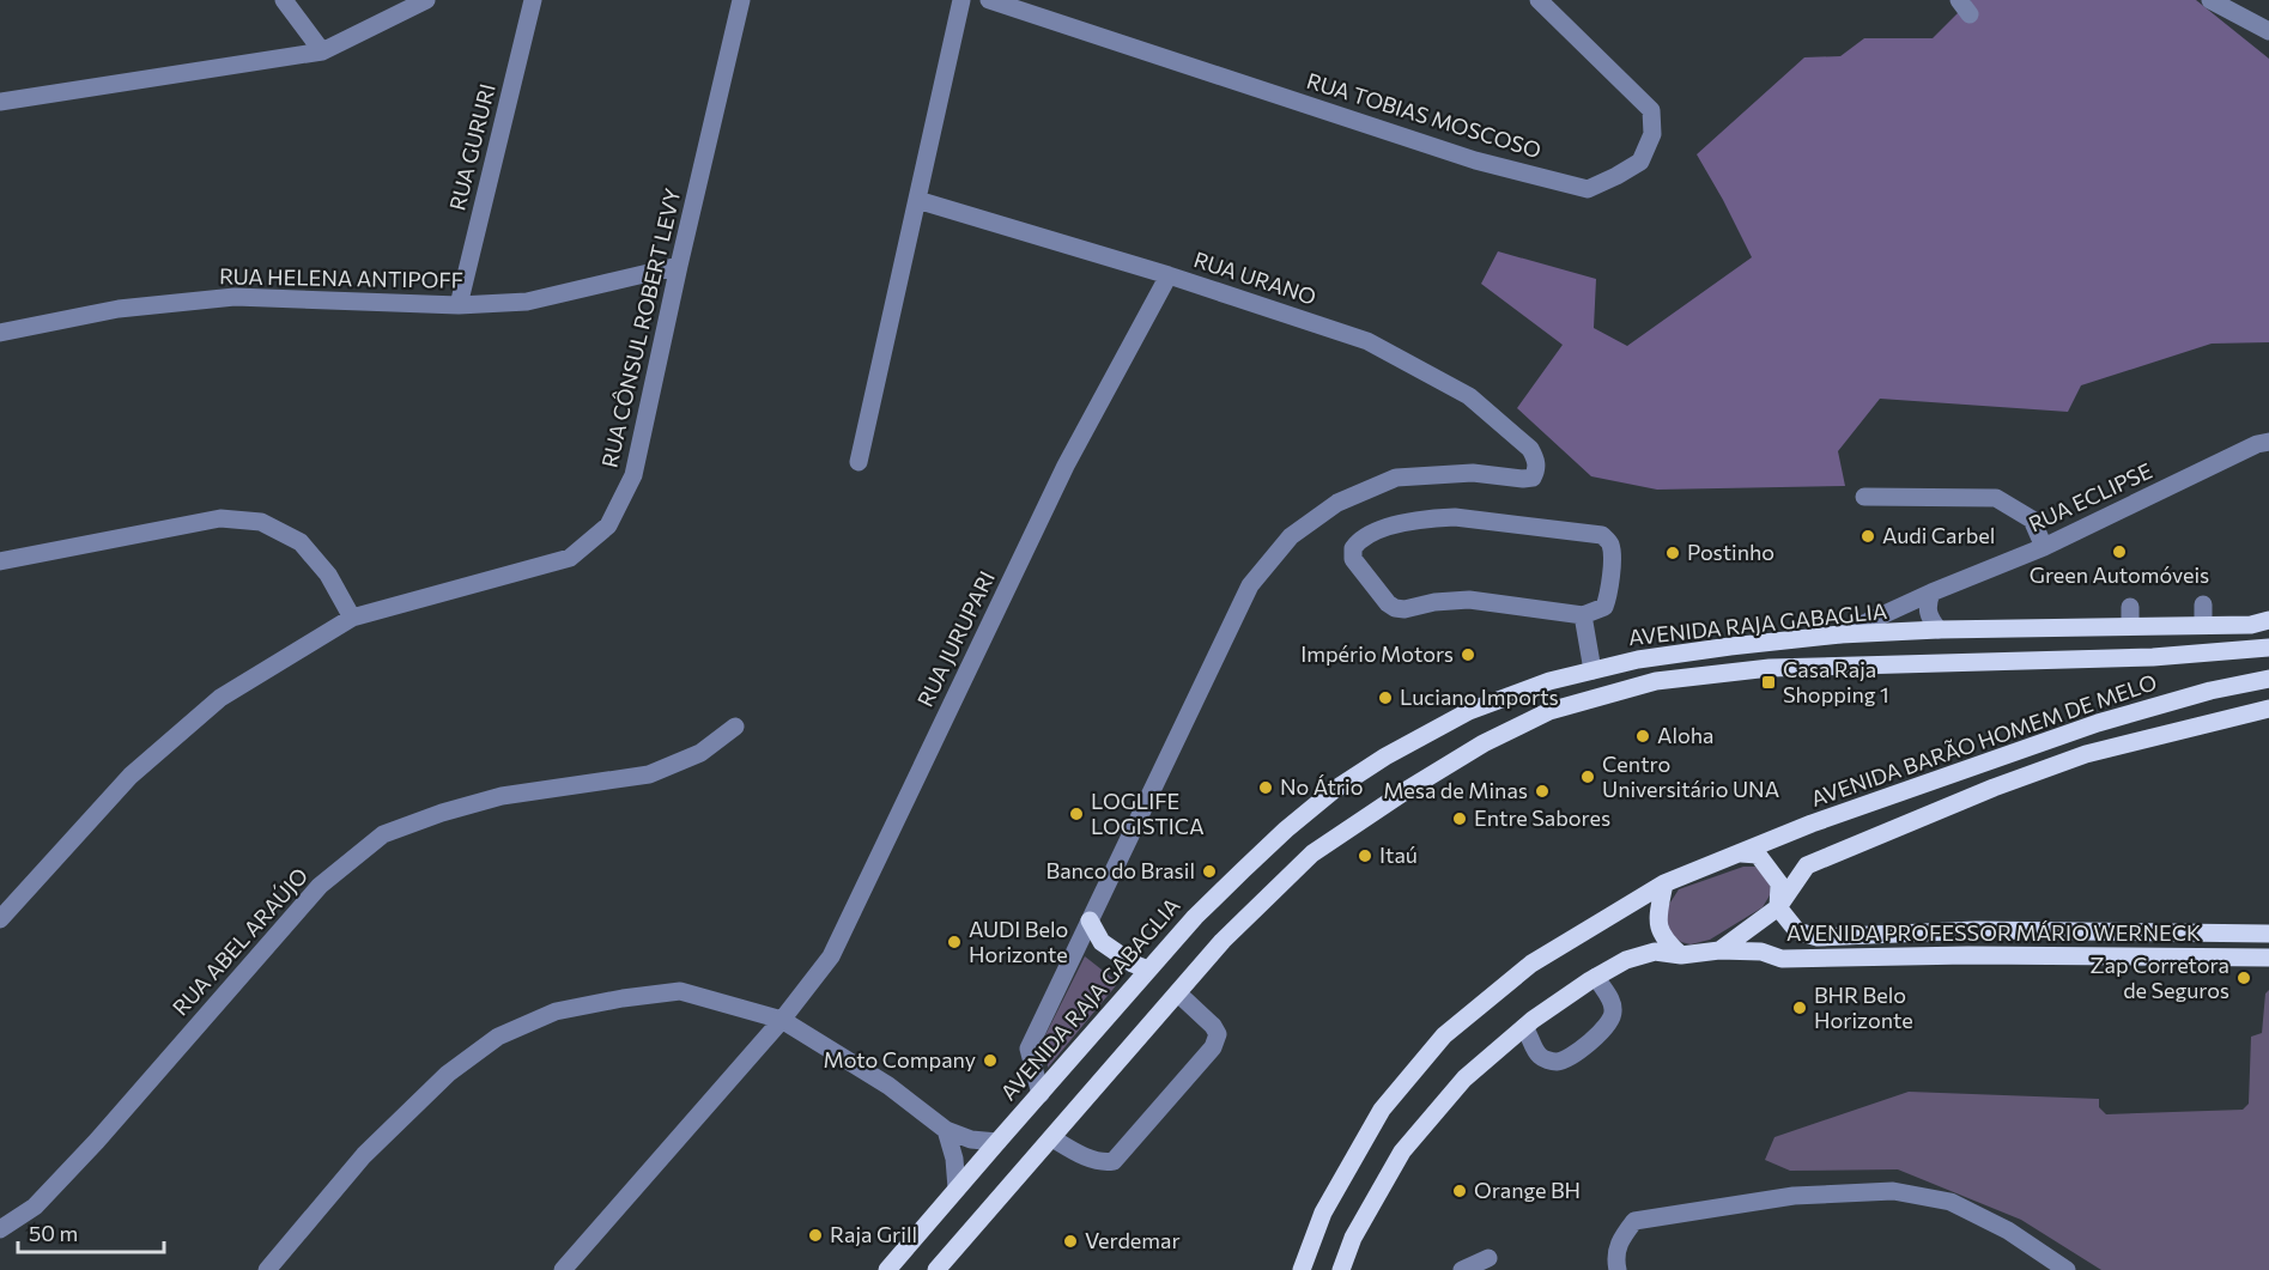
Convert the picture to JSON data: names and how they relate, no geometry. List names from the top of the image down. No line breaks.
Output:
{"streets":{"main road":["AVENIDA RAJA GABAGLIA","AVENIDA BARÃO HOMEM DE MELO","AVENIDA PROFESSOR MÁRIO WERNECK"],"street":["RUA TOBIAS MOSCOSO","RUA GURURI","RUA HELENA ANTIPOFF","RUA URANO","RUA CÔNSUL ROBERT LEVY","RUA ECLIPSE","RUA JURUPARI","RUA ABEL ARAÚJO"]},"crossings":[["RUA GURURI","RUA HELENA ANTIPOFF"],["RUA HELENA ANTIPOFF","RUA CÔNSUL ROBERT LEVY"],["RUA URANO","RUA JURUPARI"],["RUA ECLIPSE","AVENIDA RAJA GABAGLIA"],["AVENIDA BARÃO HOMEM DE MELO","AVENIDA PROFESSOR MÁRIO WERNECK"]],"places":{"other":["Audi Carbel","Green Automóveis","Postinho","Império Motors","Luciano Imports","Aloha","Centro Universitário UNA","No Átrio","Mesa de Minas","LOGLIFE LOGISTICA","Entre Sabores","Itaú","Banco do Brasil","AUDI Belo Horizonte","Zap Corretora de Seguros","BHR Belo Horizonte","Moto Company","Orange BH","Raja Grill","Verdemar"],"transit":["Casa Raja Shopping 1"]},"scale_bar":"50 m"}
